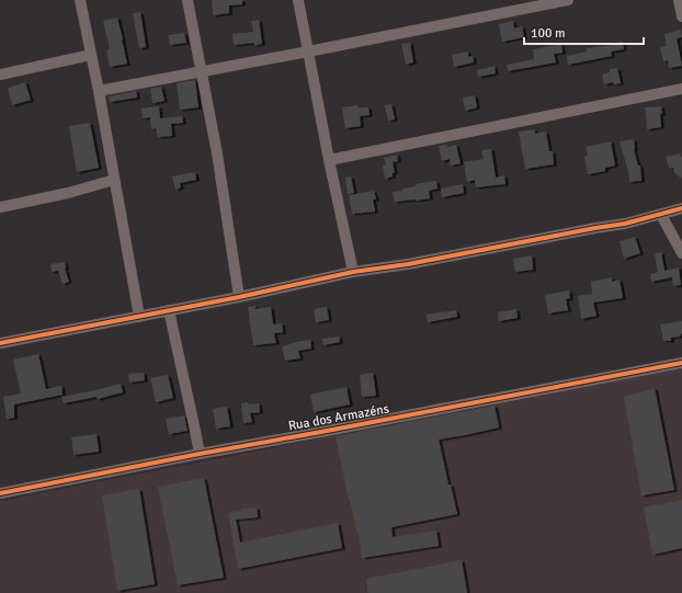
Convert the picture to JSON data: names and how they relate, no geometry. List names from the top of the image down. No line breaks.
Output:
{"streets":{"street":["Rua dos Armazéns"]},"scale_bar":"100 m"}
